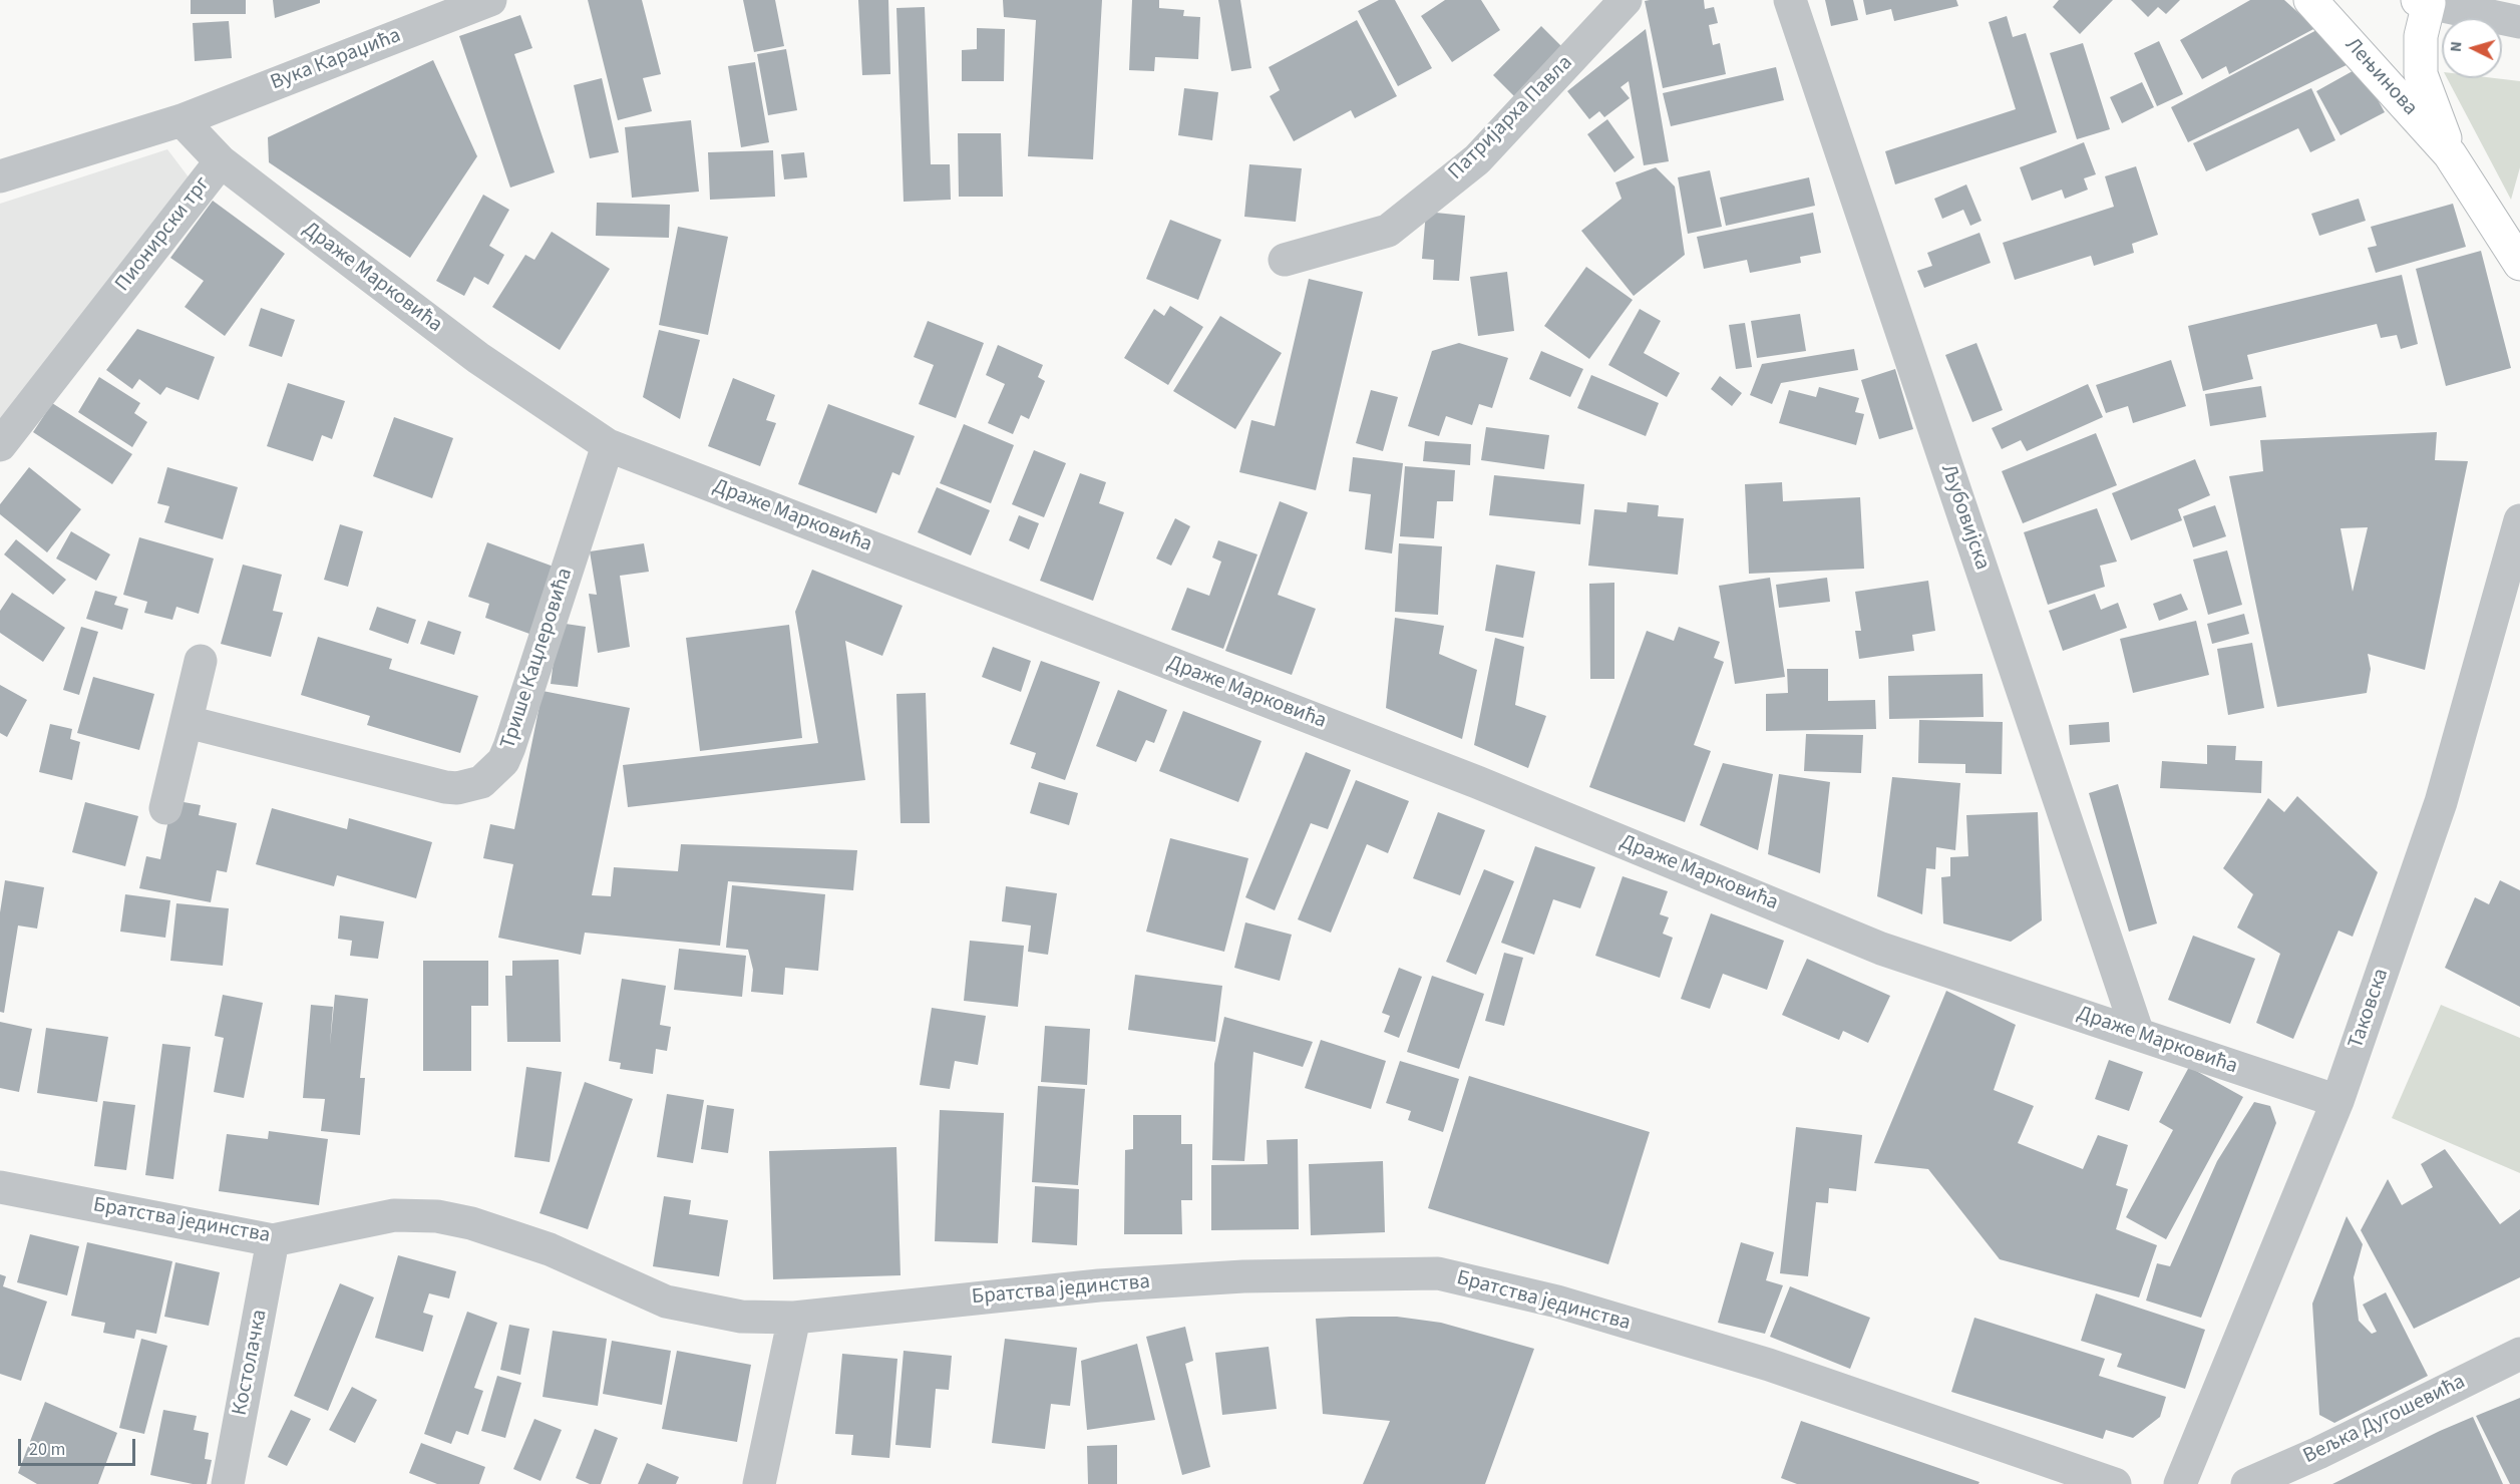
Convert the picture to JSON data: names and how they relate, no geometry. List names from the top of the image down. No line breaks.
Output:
{"streets":{"main road":["Лењинова"],"street":["Вука Караџића","Патријарха Павла","Пионирски трг","Драже Марковића","Љубовијска","Трише Кацлеровића","Таковска","Братства јединства","Костолачка","Вељка Дугошевића"]},"crossings":[["Вука Караџића","Пионирски трг"],["Пионирски трг","Драже Марковића"],["Драже Марковића","Љубовијска"],["Драже Марковића","Трише Кацлеровића"],["Драже Марковића","Таковска"],["Братства јединства","Костолачка"]],"scale_bar":"20 m","north":"left"}
